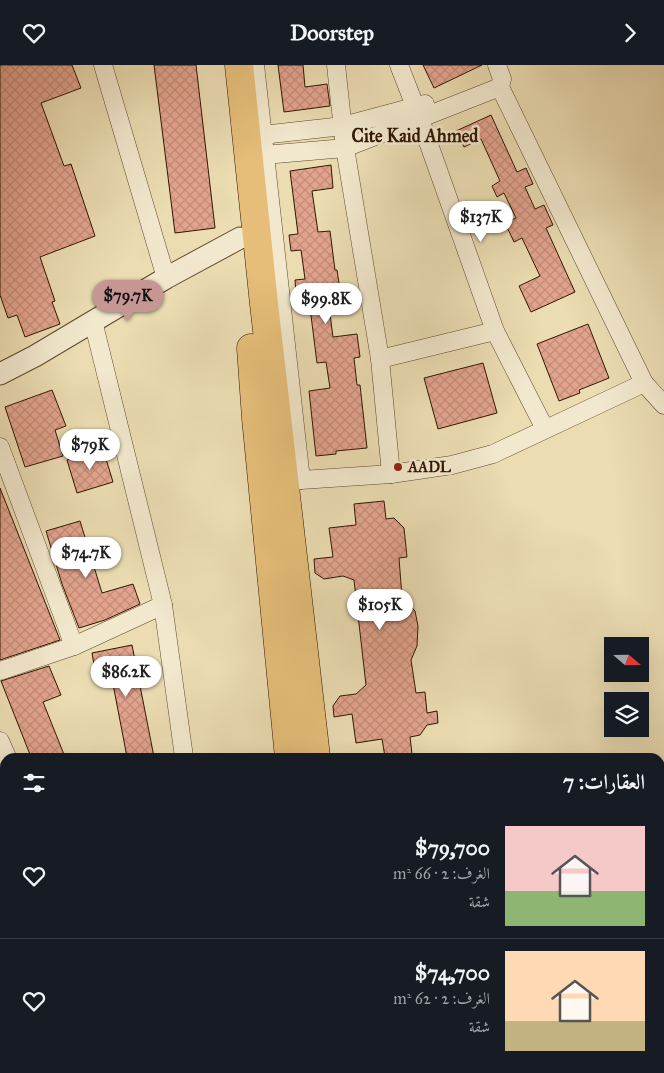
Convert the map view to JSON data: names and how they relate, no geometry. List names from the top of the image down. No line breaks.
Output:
{"districts":["Cite Kaid Ahmed"],"places":["AADL"],"north":"right","page":{"header":"Doorstep","price":["$137K","$79.7K","$99.8K","$79K","$74.7K","$105K","$86.2K"],"heading":"العقارات: 7","list":[{"name":"$79,700","note":"الغرف: 2 · 66 m² · شقة"},{"name":"$74,700","note":"الغرف: 2 · 62 m² · شقة"}]}}
